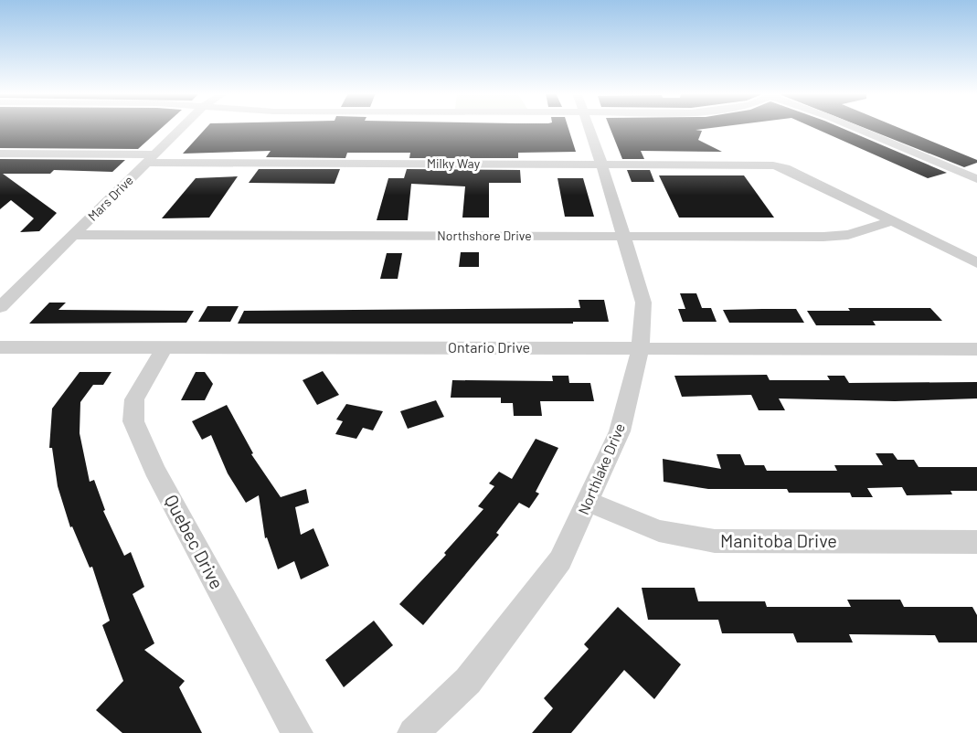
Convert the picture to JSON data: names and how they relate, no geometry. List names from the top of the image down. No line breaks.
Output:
{"streets":{"street":["Milky Way","Mars Drive","Northshore Drive","Ontario Drive","Northlake Drive","Manitoba Drive","Quebec Drive"]},"crossings":[["Milky Way","Mars Drive"],["Milky Way","Northshore Drive"],["Milky Way","Northlake Drive"],["Mars Drive","Northshore Drive"],["Northshore Drive","Northlake Drive"],["Ontario Drive","Northlake Drive"],["Ontario Drive","Quebec Drive"],["Northlake Drive","Manitoba Drive"]]}
